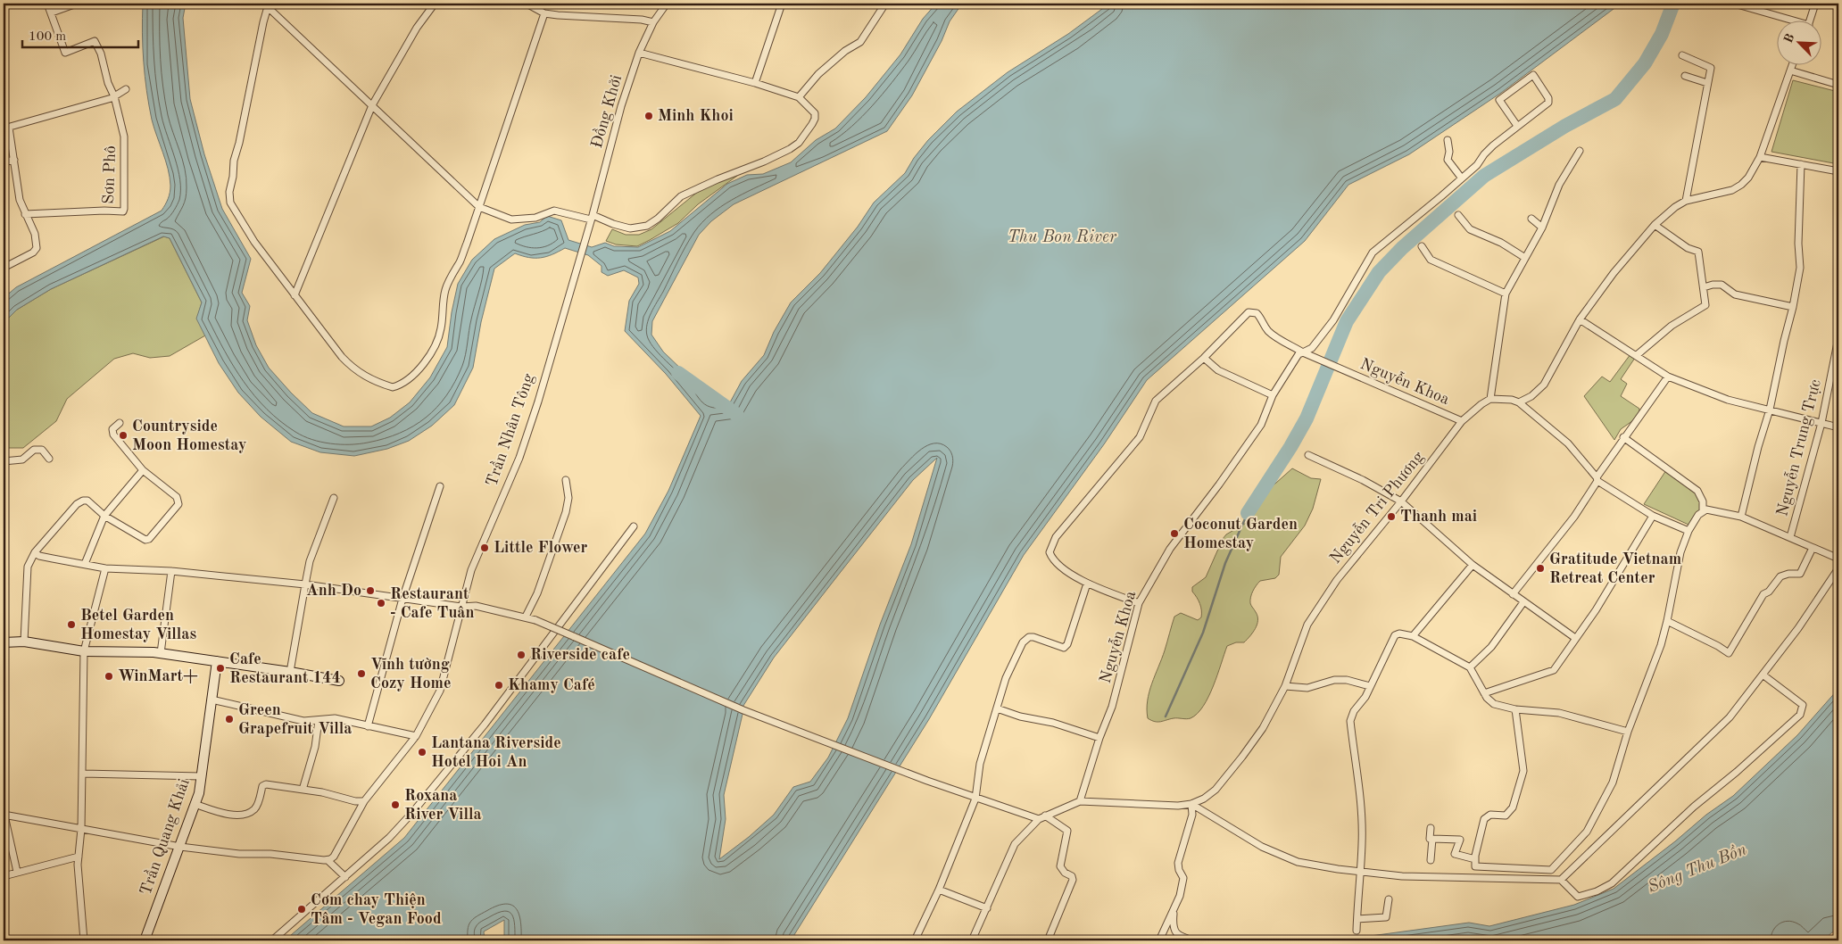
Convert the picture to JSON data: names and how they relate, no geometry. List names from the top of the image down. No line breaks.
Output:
{"streets":{"street":["Đồng Khởi","Sơn Phô","Nguyễn Khoa","Trần Nhân Tông","Nguyễn Trung Trực","Nguyễn Tri Phương","Trần Quang Khải"]},"crossings":[["Đồng Khởi","Trần Nhân Tông"],["Nguyễn Khoa","Nguyễn Tri Phương"]],"water":["Thu Bon River","Sông Thu Bồn"],"places":["Minh Khoi","Countryside Moon Homestay","Thanh mai","Coconut Garden Homestay","Little Flower","Gratitude Vietnam Retreat Center","Anh Do","Restaurant - Cafe Tuân","Betel Garden Homestay Villas","Riverside cafe","Cafe Restaurant 144","Vĩnh tường Cozy Home","WinMart+","Khamy Café","Green Grapefruit Villa","Lantana Riverside Hotel Hoi An","Roxana River Villa","Cơm chay Thiện Tâm - Vegan Food"],"scale_bar":"100 m","north":"top left"}
